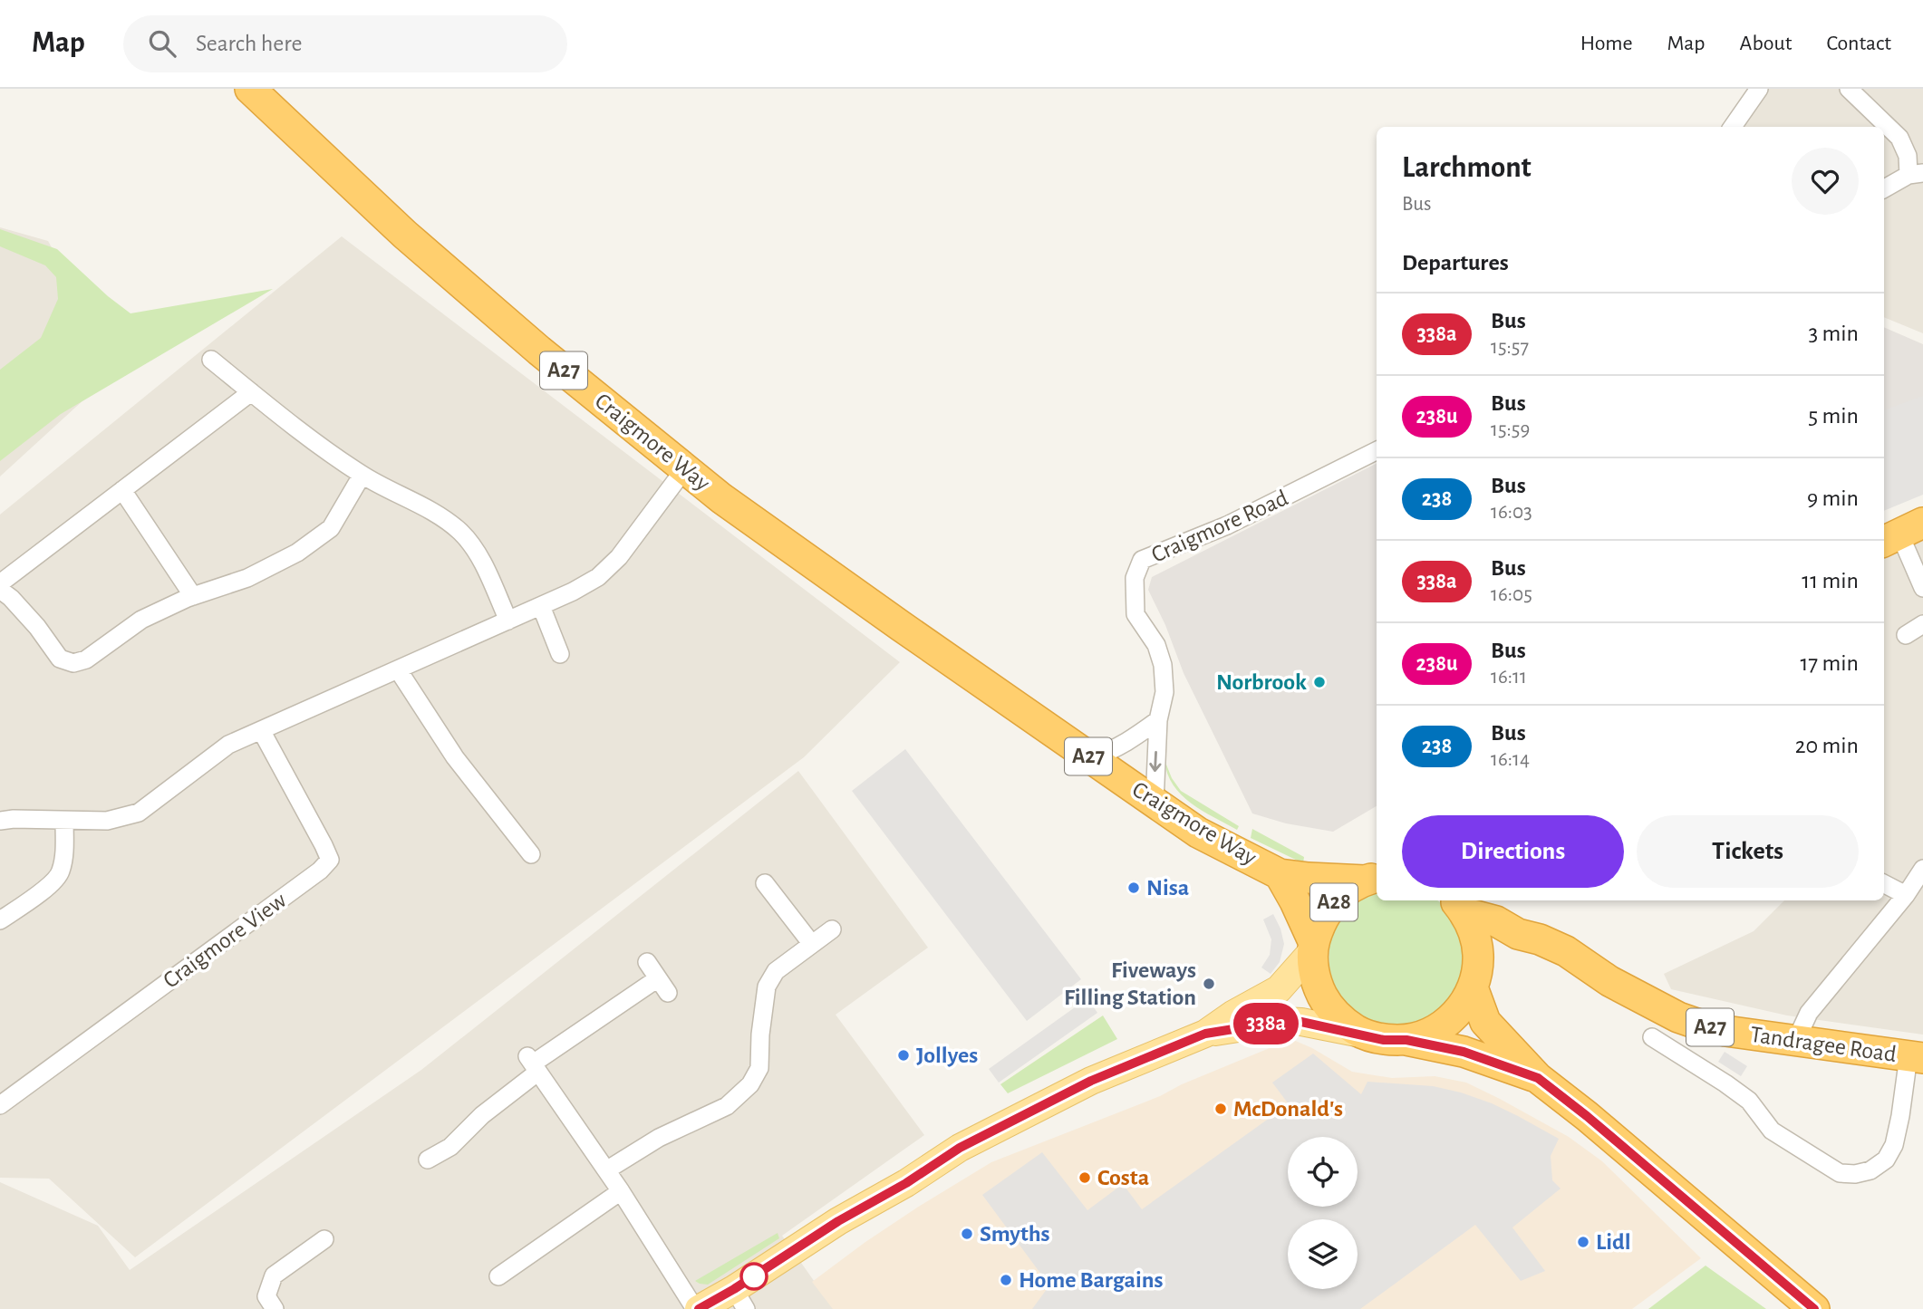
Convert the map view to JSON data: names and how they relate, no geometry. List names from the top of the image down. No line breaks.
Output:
{"streets":{"highway":["A27","Craigmore Way","A28","Tandragee Road"],"street":["Craigmore Road","Craigmore View"]},"crossings":[["Craigmore Way","Craigmore Road"],["Craigmore Way","A28"],["A28","Tandragee Road"]],"places":["Norbrook","Nisa","Fiveways Filling Station","Jollyes","McDonald's","Costa","Smyths","Lidl","Home Bargains"],"lines":["bus line 338a"],"page":{"header":"Map","search":"Search here","nav":["Home","Map","About","Contact"],"on_map":"338a","heading":[["Larchmont","Bus"],"Departures"],"list":[{"mark":"338a","name":"Bus","note":"15:57","value":"3 min"},{"mark":"238u","name":"Bus","note":"15:59","value":"5 min"},{"mark":"238","name":"Bus","note":"16:03","value":"9 min"},{"mark":"338a","name":"Bus","note":"16:05","value":"11 min"},{"mark":"238u","name":"Bus","note":"16:11","value":"17 min"},{"mark":"238","name":"Bus","note":"16:14","value":"20 min"}],"buttons":["Directions","Tickets"]}}
